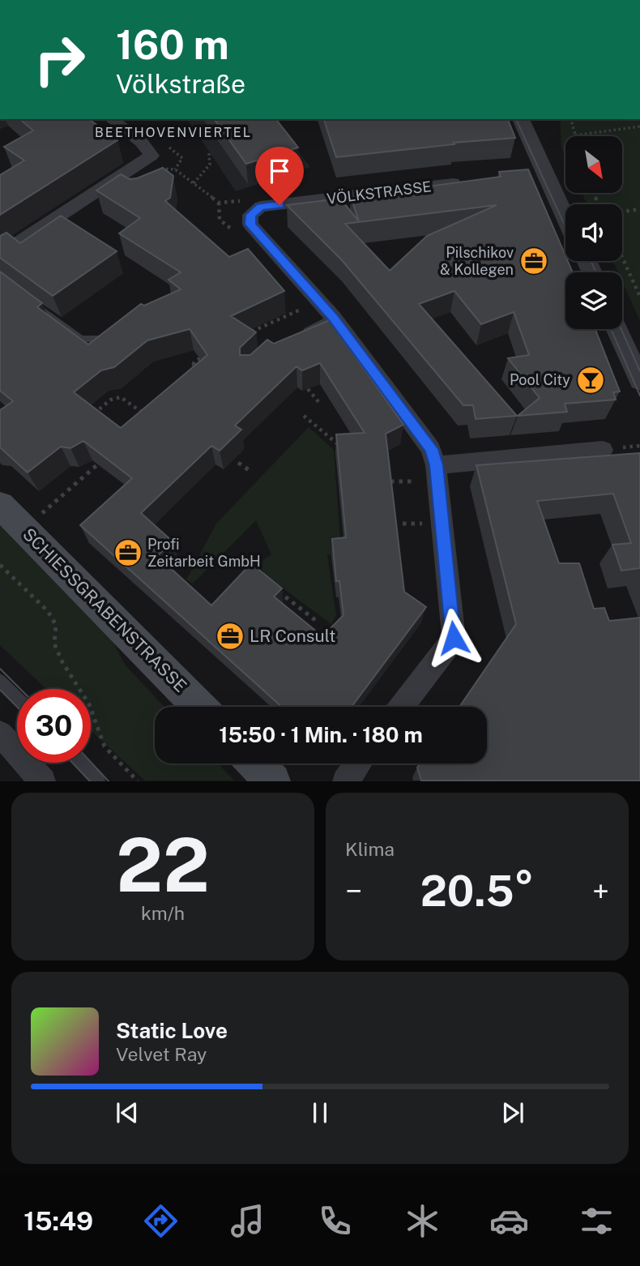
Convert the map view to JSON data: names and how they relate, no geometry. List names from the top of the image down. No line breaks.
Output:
{"streets":{"main road":["SCHIESSGRABENSTRASSE"],"street":["VÖLKSTRASSE"]},"districts":["BEETHOVENVIERTEL"],"places":{"office":["Pilschikov & Kollegen","Profi Zeitarbeit GmbH","LR Consult"],"bar":["Pool City"]},"north":"bottom right","page":{"turn":["160 m","Völkstraße"],"limit":"30","trip":"15:50 · 1 Min. · 180 m","tile":[["22","km/h"],"Klima"],"heat":["−","20.5°","+"],"song":["Static Love","Velvet Ray"],"tabs":"15:49"}}
